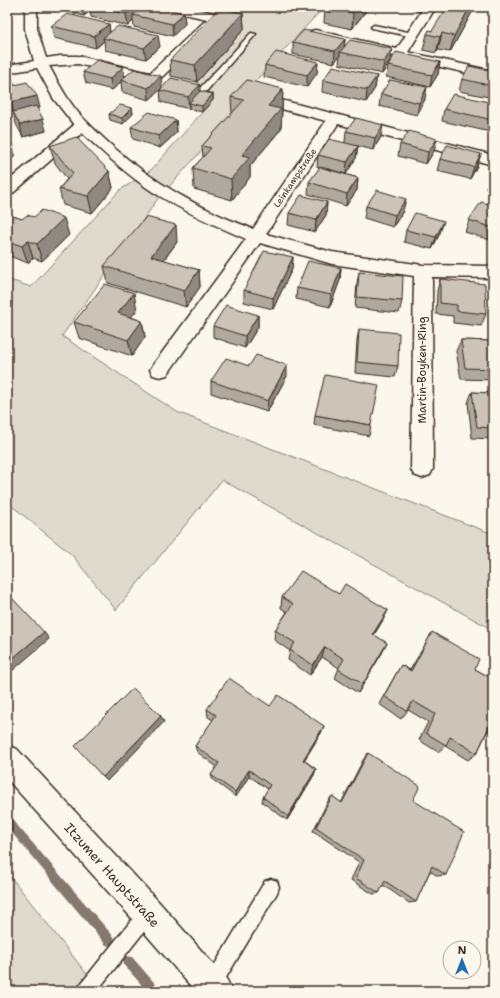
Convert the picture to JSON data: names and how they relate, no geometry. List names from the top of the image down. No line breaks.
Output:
{"streets":{"street":["Leinkampstraße","Martin-Boyken-Ring","Itzumer Hauptstraße"]},"north":"top"}
